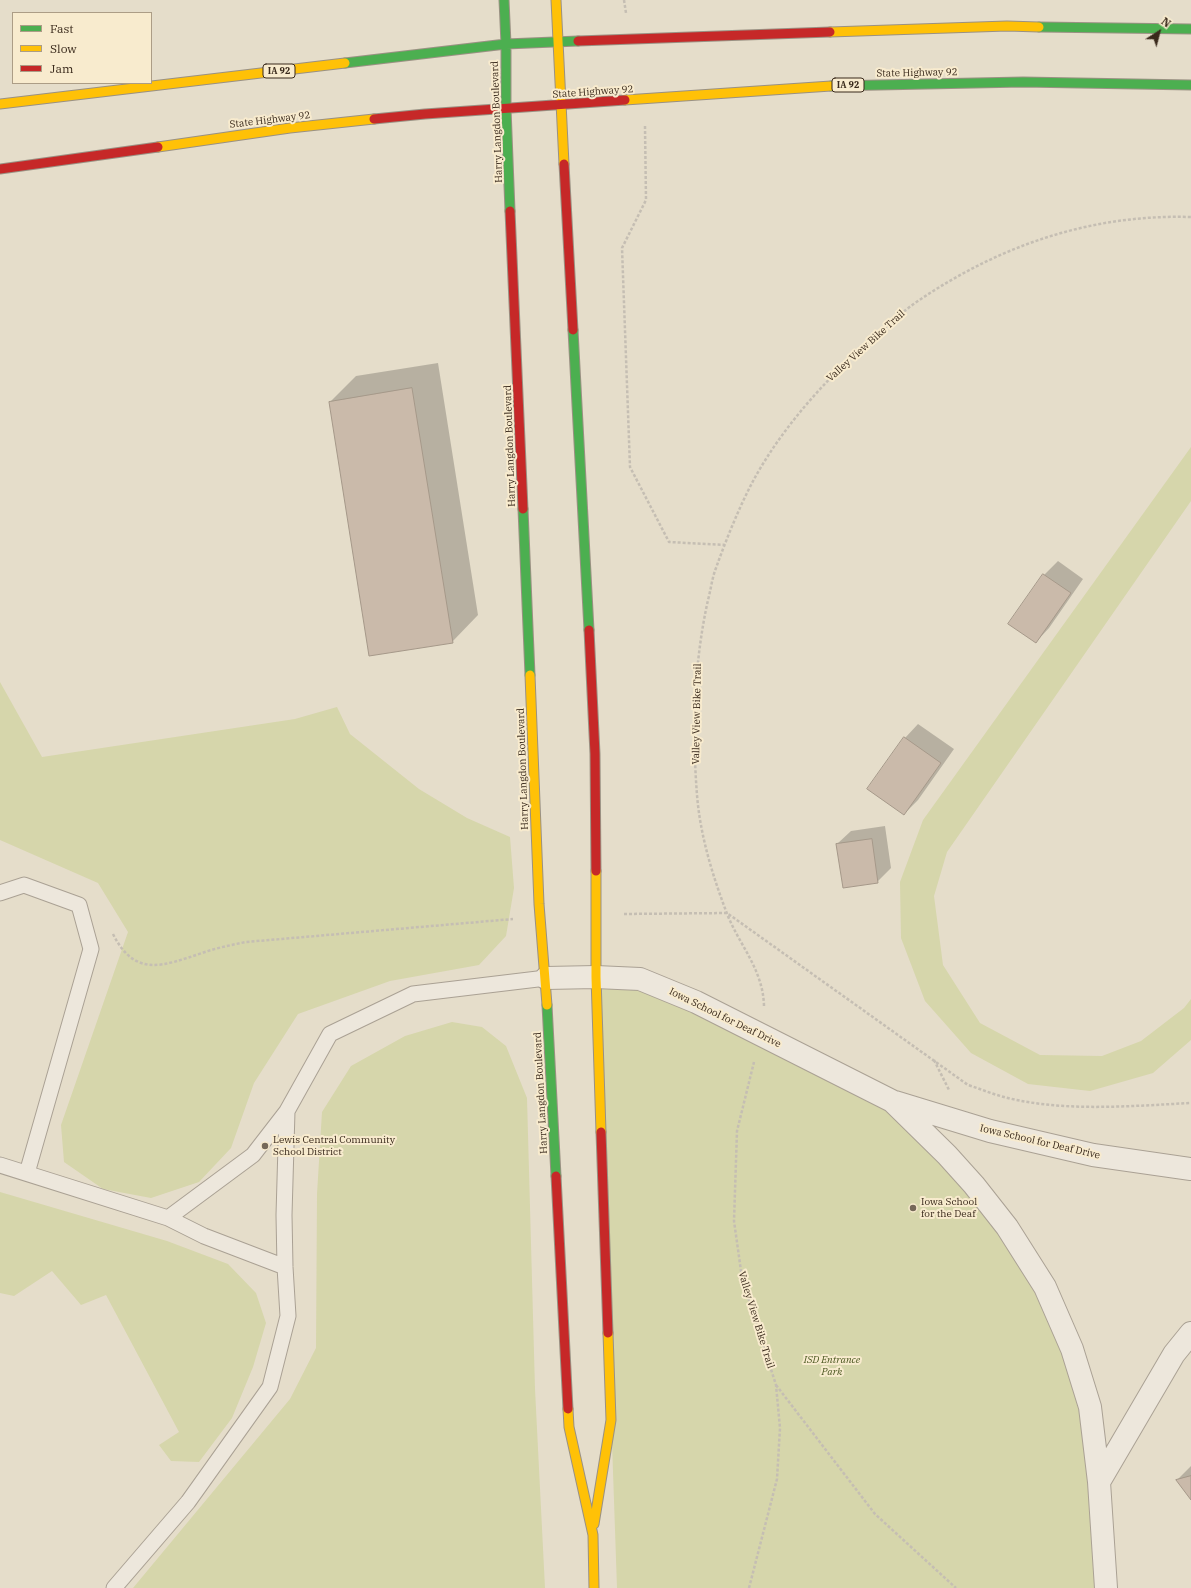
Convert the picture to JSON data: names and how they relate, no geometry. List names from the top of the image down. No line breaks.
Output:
{"streets":{"main road":["IA 92","State Highway 92","Harry Langdon Boulevard"],"street":["Iowa School for Deaf Drive"],"path":["Valley View Bike Trail"]},"crossings":[["IA 92","Harry Langdon Boulevard"],["State Highway 92","Harry Langdon Boulevard"],["Harry Langdon Boulevard","Iowa School for Deaf Drive"],["Valley View Bike Trail","Iowa School for Deaf Drive"]],"parks":["ISD Entrance Park"],"places":["Lewis Central Community School District","Iowa School for the Deaf"],"legend":["Fast","Slow","Jam"],"north":"top right"}
